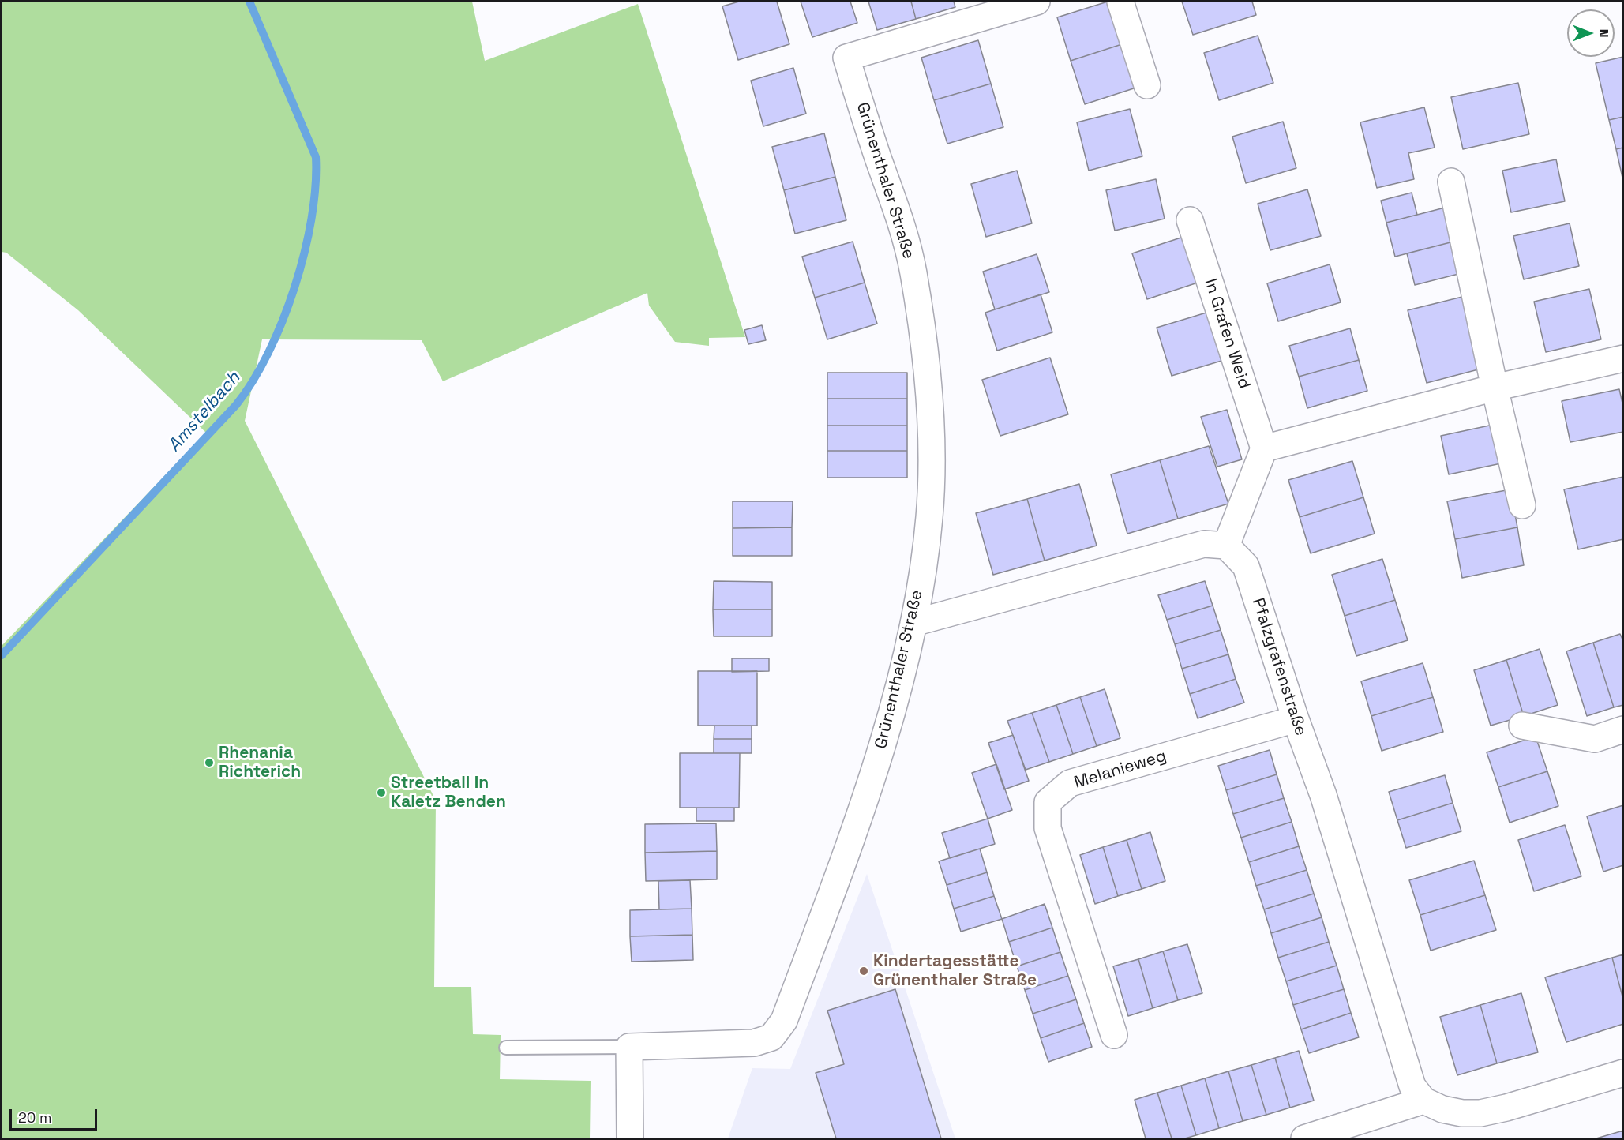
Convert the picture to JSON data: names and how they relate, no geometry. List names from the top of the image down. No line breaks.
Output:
{"streets":{"street":["Grünenthaler Straße","In Grafen Weid","Pfalzgrafenstraße","Melanieweg"]},"crossings":[["Pfalzgrafenstraße","Melanieweg"]],"water":["Amstelbach"],"places":["Rhenania Richterich","Streetball In Kaletz Benden","Kindertagesstätte Grünenthaler Straße"],"scale_bar":"20 m","north":"right"}
